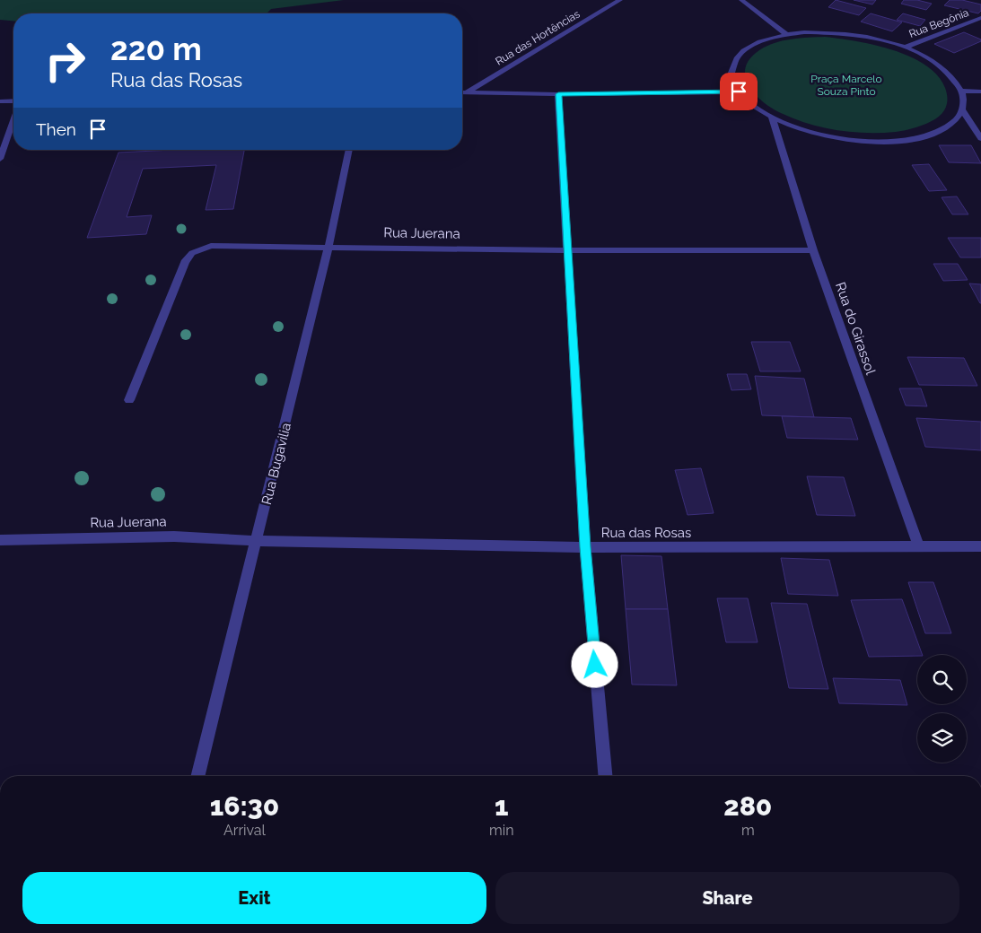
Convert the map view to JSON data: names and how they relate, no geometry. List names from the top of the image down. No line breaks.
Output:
{"streets":{"street":["Rua Begônia","Rua das Hortências","Rua Juerana","Rua do Girassol","Rua Bugavilia","Rua das Rosas"]},"crossings":[["Rua Juerana","Rua do Girassol"],["Rua Juerana","Rua Bugavilia"],["Rua Juerana","Rua das Rosas"],["Rua do Girassol","Rua das Rosas"],["Rua Bugavilia","Rua das Rosas"]],"parks":["Praça Marcelo Souza Pinto"],"page":{"turn":["220 m","Rua das Rosas"],"then":"Then","eta":["16:30","Arrival","1","min","280","m"],"buttons":["Exit","Share"]}}
